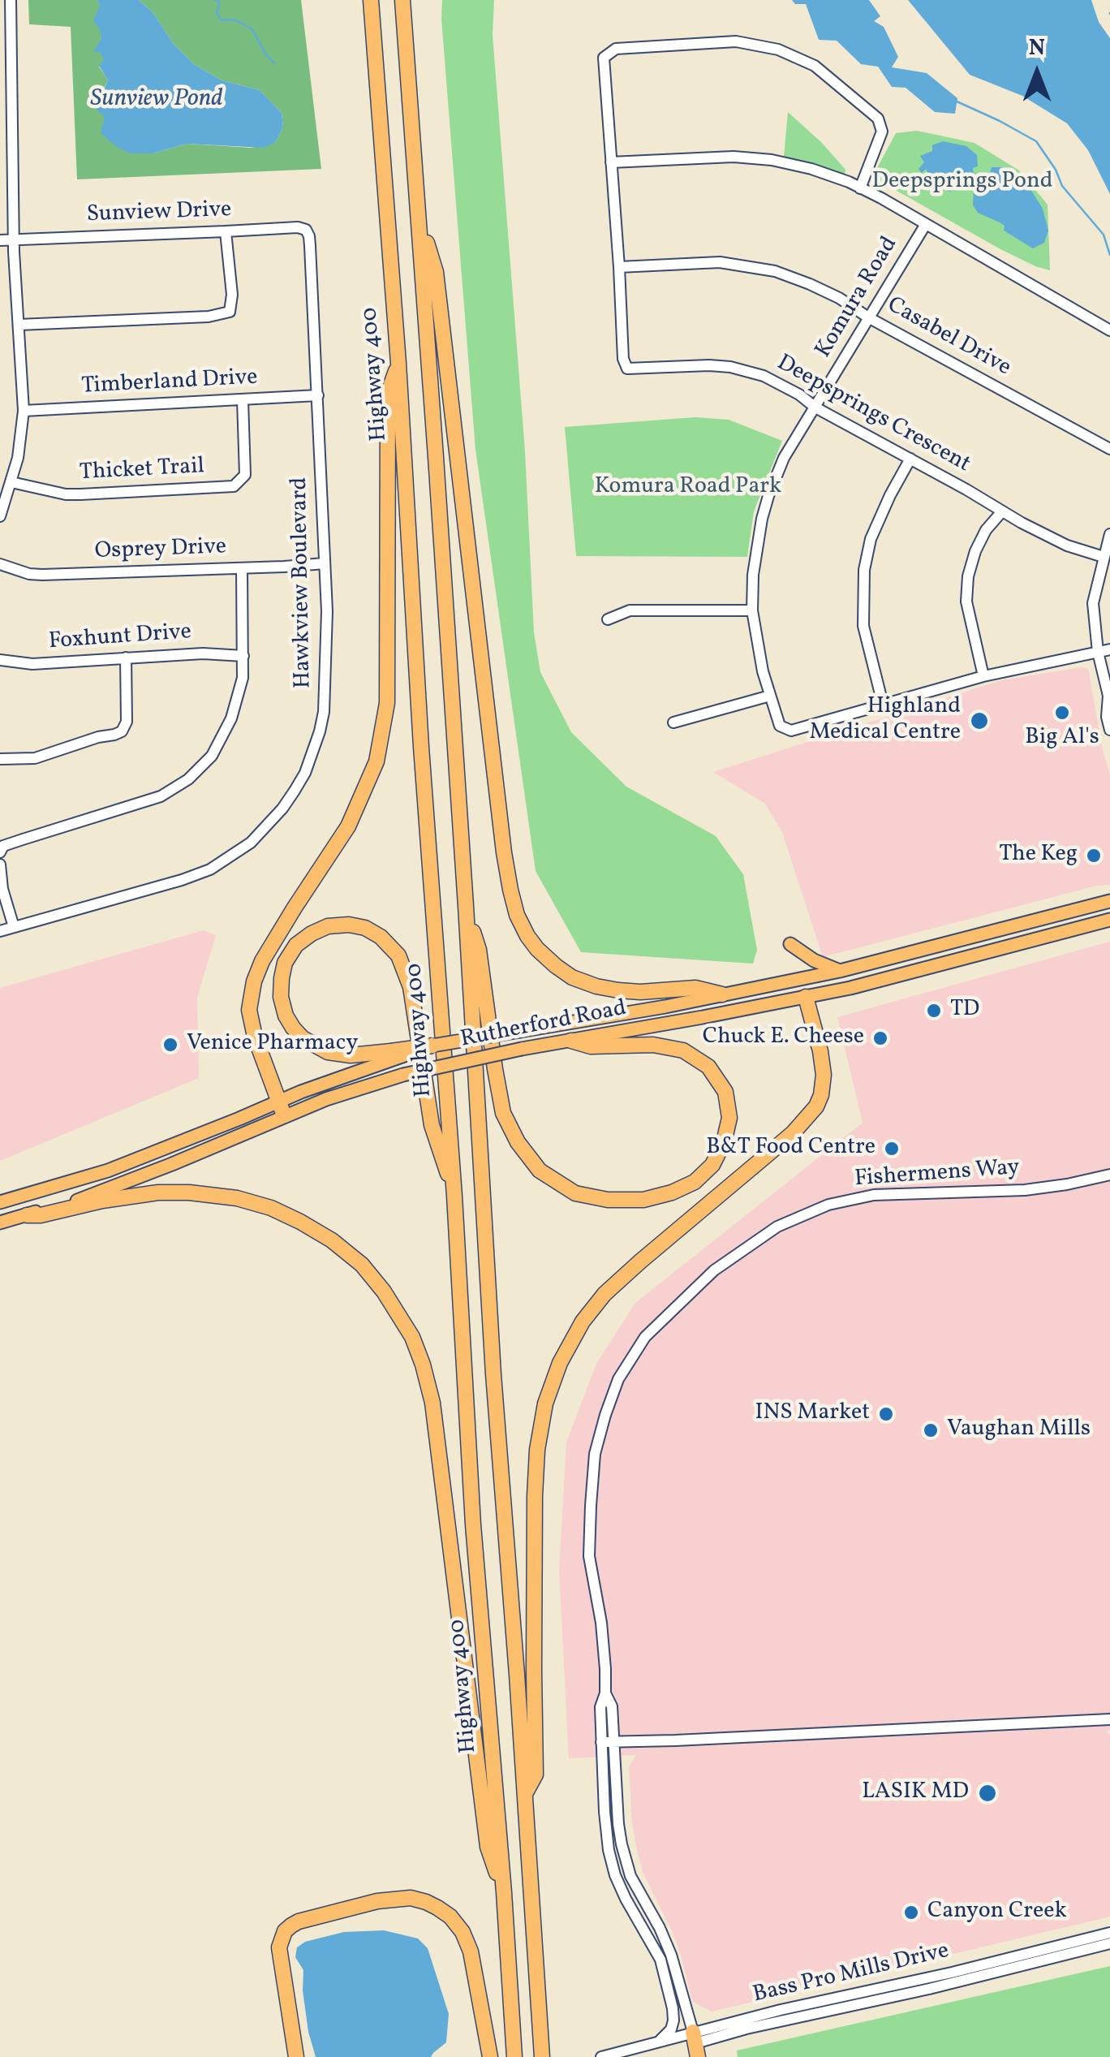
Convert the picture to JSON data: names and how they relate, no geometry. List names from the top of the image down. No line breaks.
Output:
{"streets":{"highway":["Highway 400"],"main road":["Rutherford Road"],"street":["Sunview Drive","Komura Road","Casabel Drive","Timberland Drive","Deepsprings Crescent","Thicket Trail","Osprey Drive","Hawkview Boulevard","Foxhunt Drive","Fishermens Way","Bass Pro Mills Drive"]},"crossings":[["Sunview Drive","Hawkview Boulevard"],["Komura Road","Casabel Drive"],["Komura Road","Deepsprings Crescent"],["Casabel Drive","Deepsprings Crescent"],["Timberland Drive","Thicket Trail"],["Timberland Drive","Hawkview Boulevard"],["Osprey Drive","Hawkview Boulevard"],["Fishermens Way","Bass Pro Mills Drive"]],"water":["Sunview Pond"],"parks":["Deepsprings Pond","Komura Road Park"],"places":["Big Al's","Highland Medical Centre","The Keg","TD","Chuck E. Cheese","Venice Pharmacy","B&T Food Centre","INS Market","Vaughan Mills","LASIK MD","Canyon Creek"],"north":"top"}
